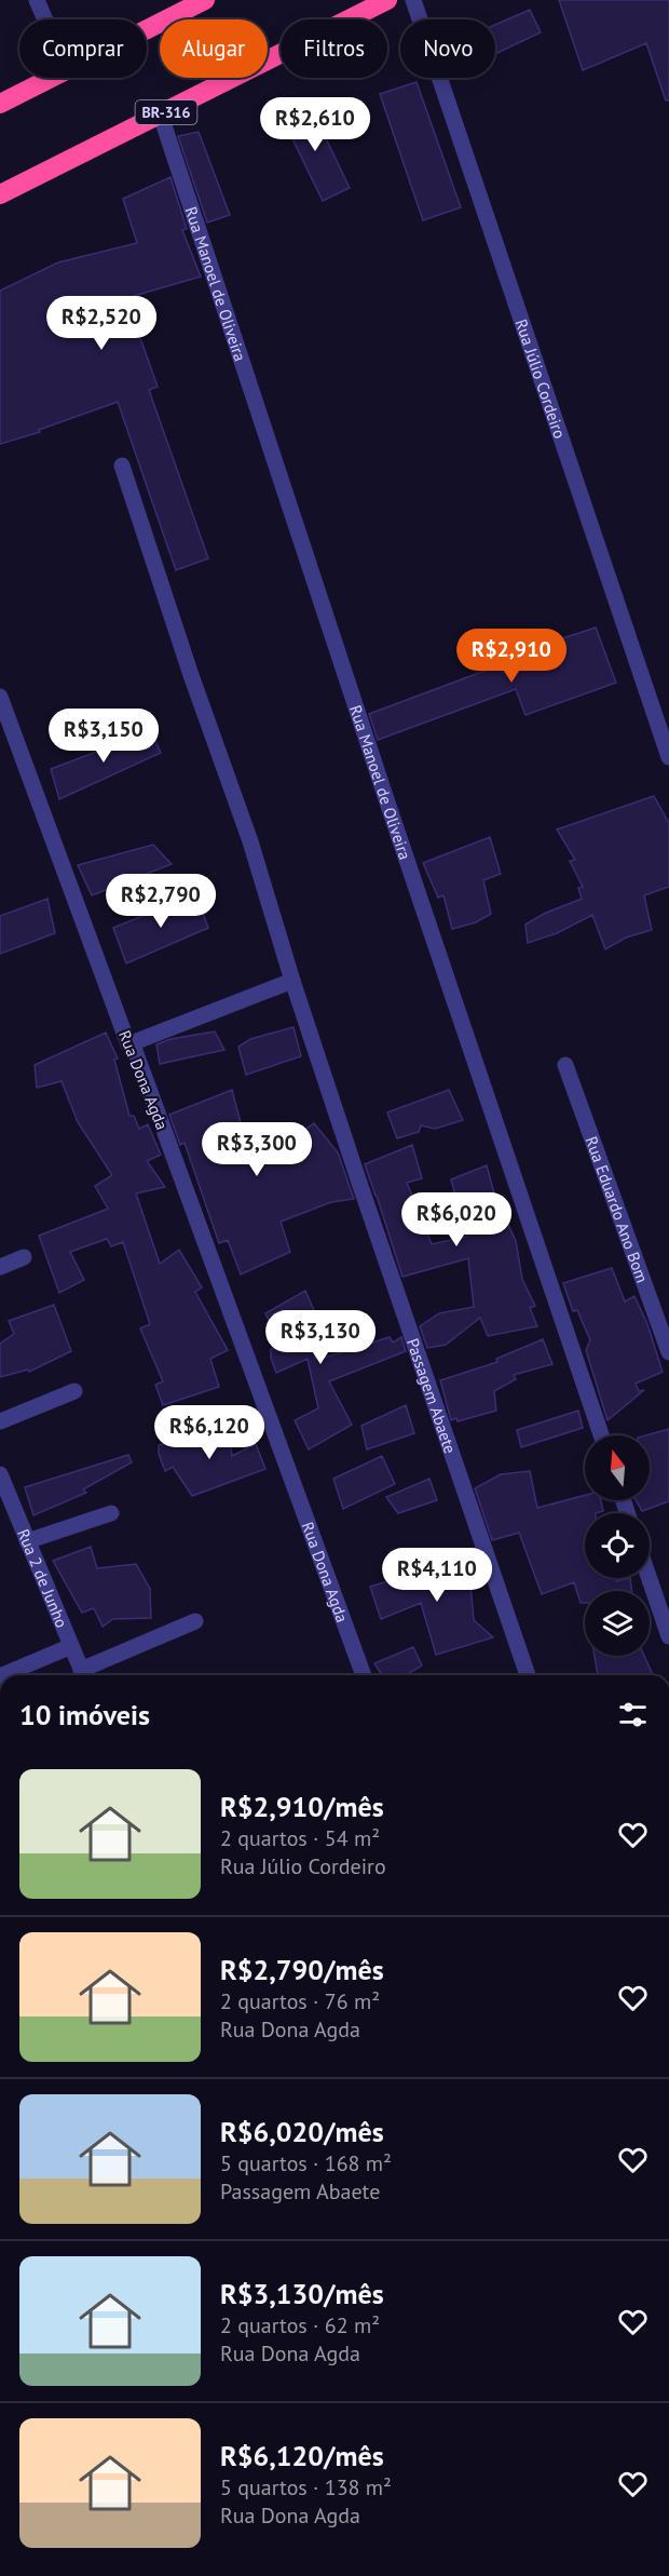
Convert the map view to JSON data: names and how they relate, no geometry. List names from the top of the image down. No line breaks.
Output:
{"streets":{"highway":["BR-316"],"street":["Rua Manoel de Oliveira","Rua Júlio Cordeiro","Rua Dona Agda","Rua Eduardo Ano Bom","Passagem Abaete","Rua 2 de Junho"]},"crossings":[["BR-316","Rua Manoel de Oliveira"]],"north":"top","page":{"chip":["Comprar","Alugar","Filtros","Novo"],"price":["R$2,610","R$2,520","R$2,910","R$3,150","R$2,790","R$3,300","R$6,020","R$3,130","R$6,120","R$4,110"],"heading":"10 imóveis","list":[{"name":"R$2,910/mês","note":"2 quartos · 54 m² · Rua Júlio Cordeiro"},{"name":"R$2,790/mês","note":"2 quartos · 76 m² · Rua Dona Agda"},{"name":"R$6,020/mês","note":"5 quartos · 168 m² · Passagem Abaete"},{"name":"R$3,130/mês","note":"2 quartos · 62 m² · Rua Dona Agda"},{"name":"R$6,120/mês","note":"5 quartos · 138 m² · Rua Dona Agda"}]}}
